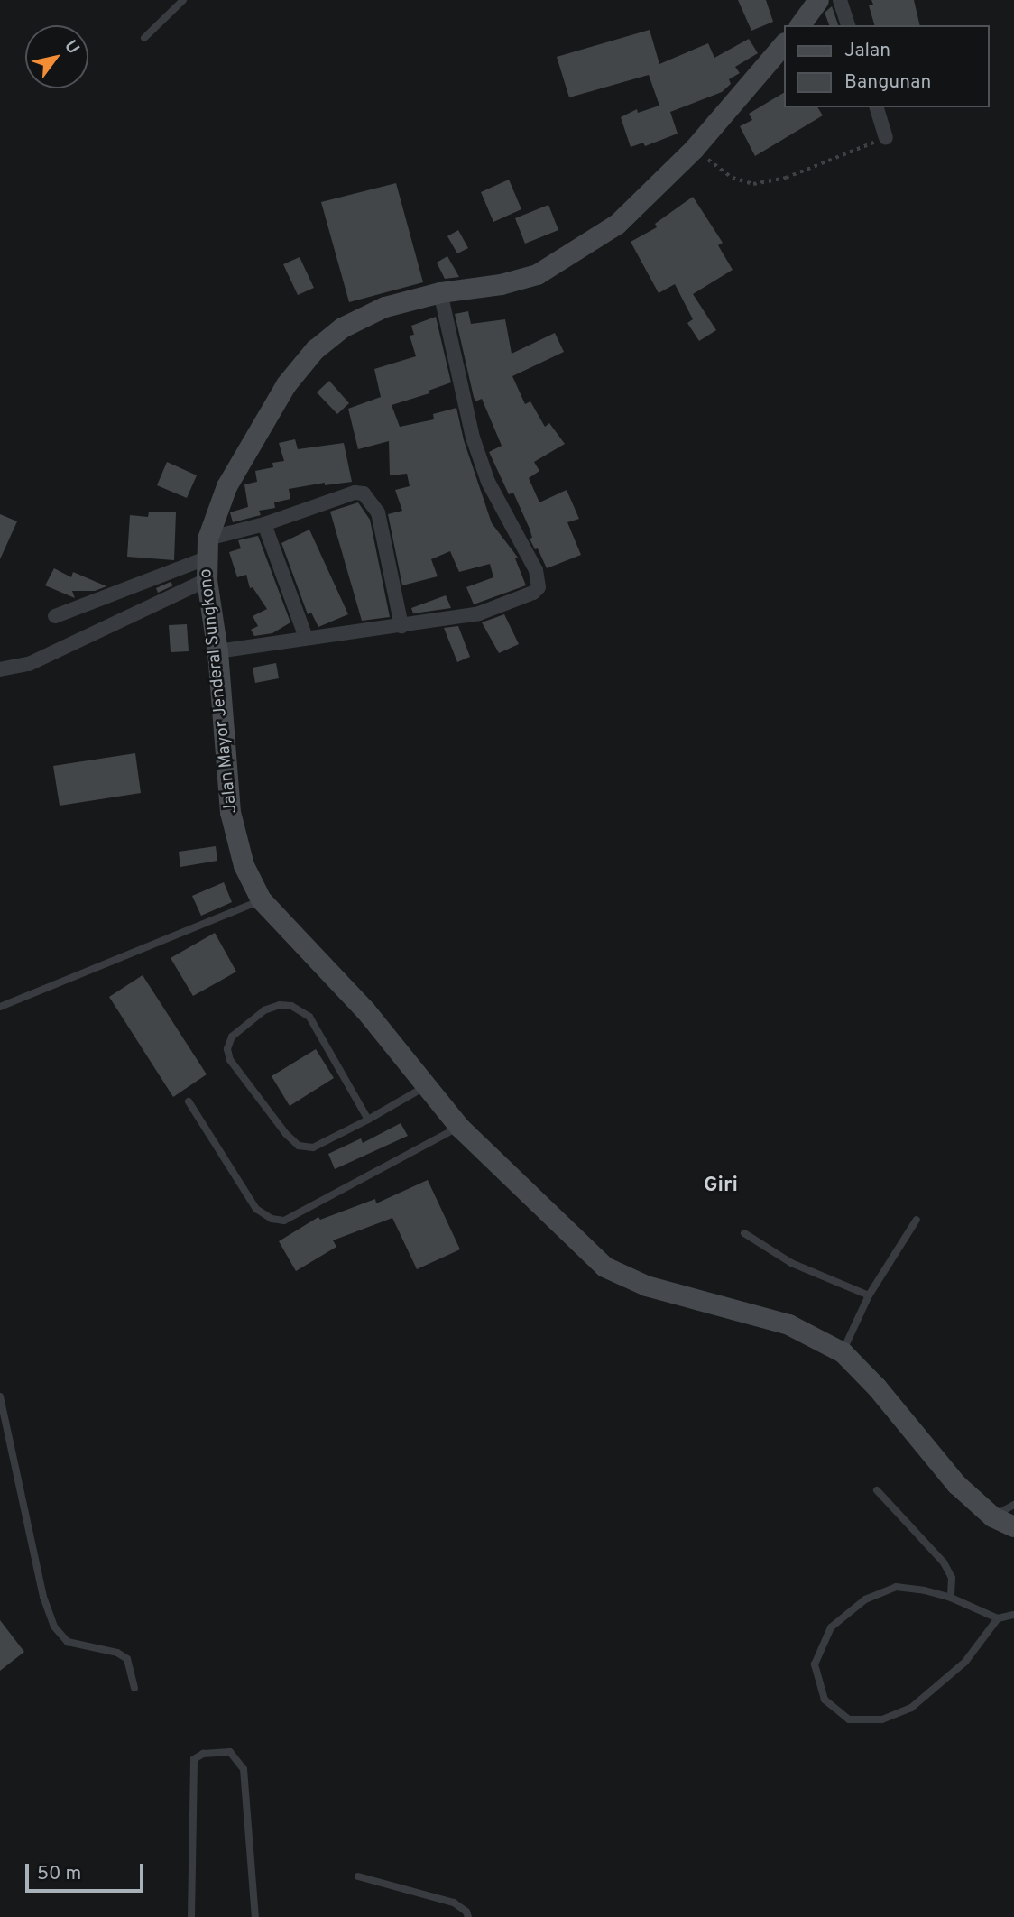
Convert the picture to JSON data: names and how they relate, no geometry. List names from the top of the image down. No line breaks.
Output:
{"streets":{"main road":["Jalan Mayor Jenderal Sungkono"]},"districts":["Giri"],"legend":["Jalan","Bangunan"],"scale_bar":"50 m","north":"top right"}
